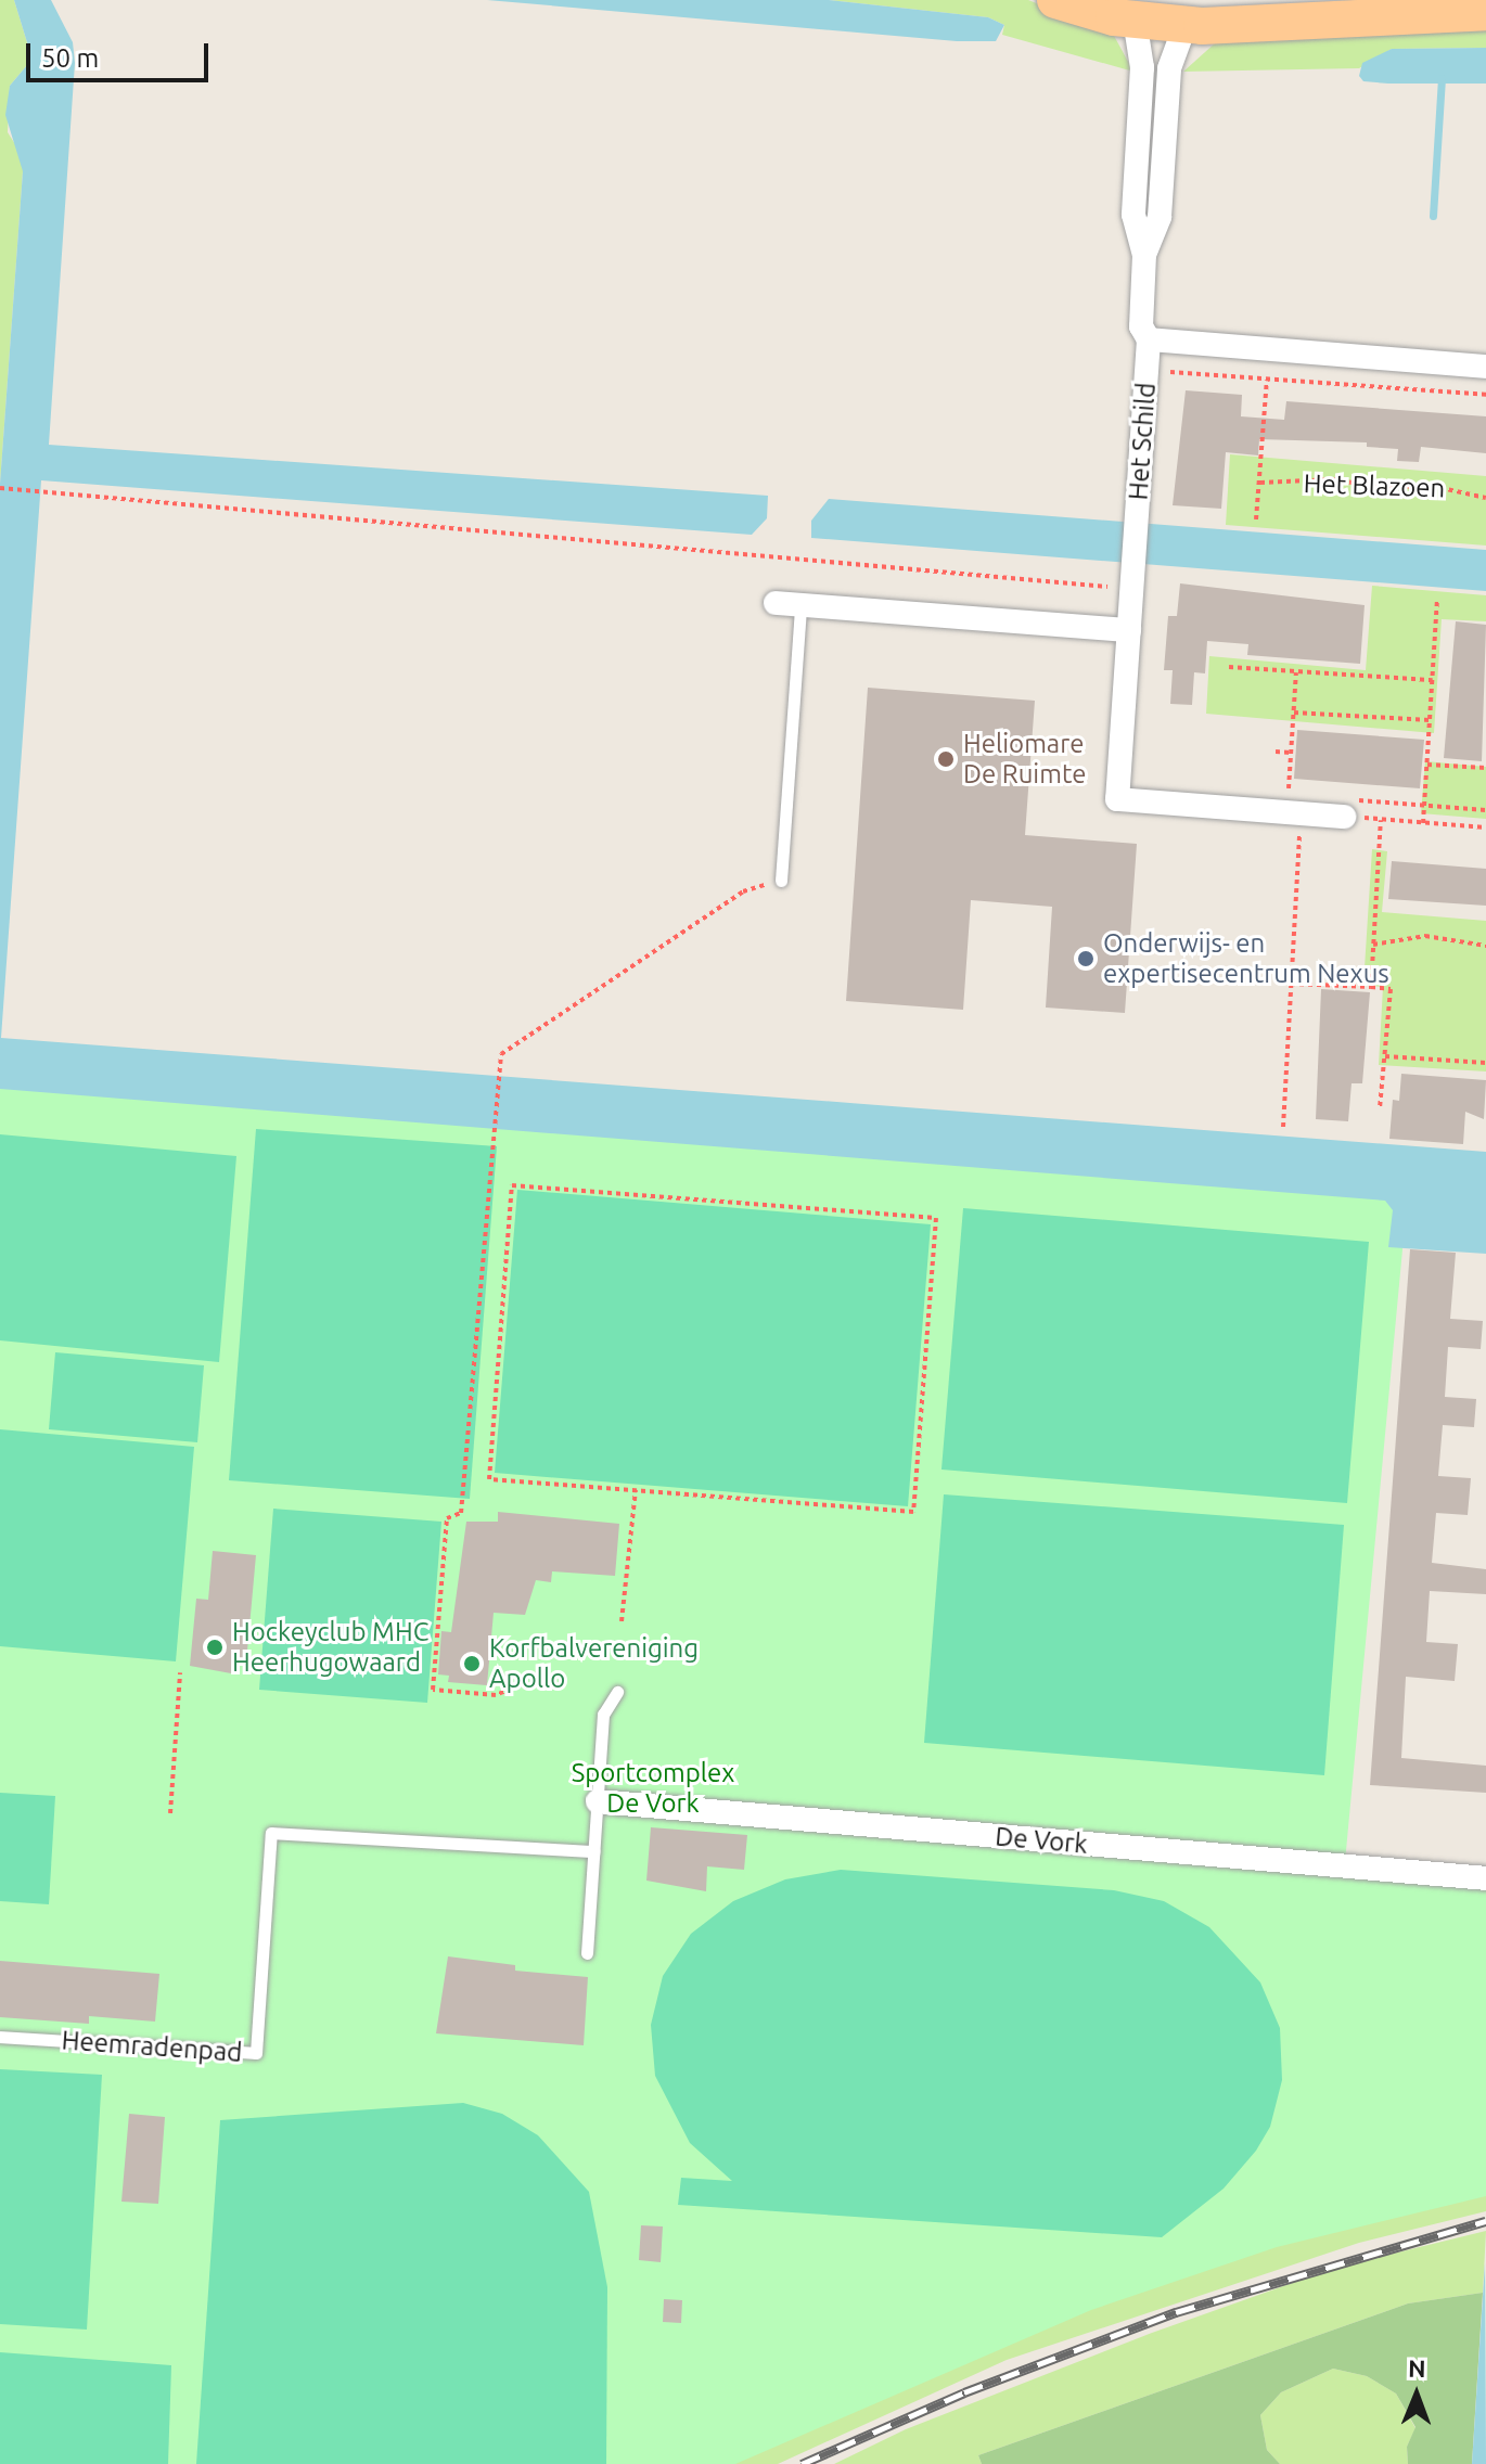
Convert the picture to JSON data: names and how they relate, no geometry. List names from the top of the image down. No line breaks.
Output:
{"streets":{"street":["Het Schild","De Vork"],"lane":["Heemradenpad"],"path":["Het Blazoen"]},"parks":["Sportcomplex De Vork"],"places":["Heliomare De Ruimte","Onderwijs- en expertisecentrum Nexus","Hockeyclub MHC Heerhugowaard","Korfbalvereniging Apollo"],"scale_bar":"50 m","north":"top"}
